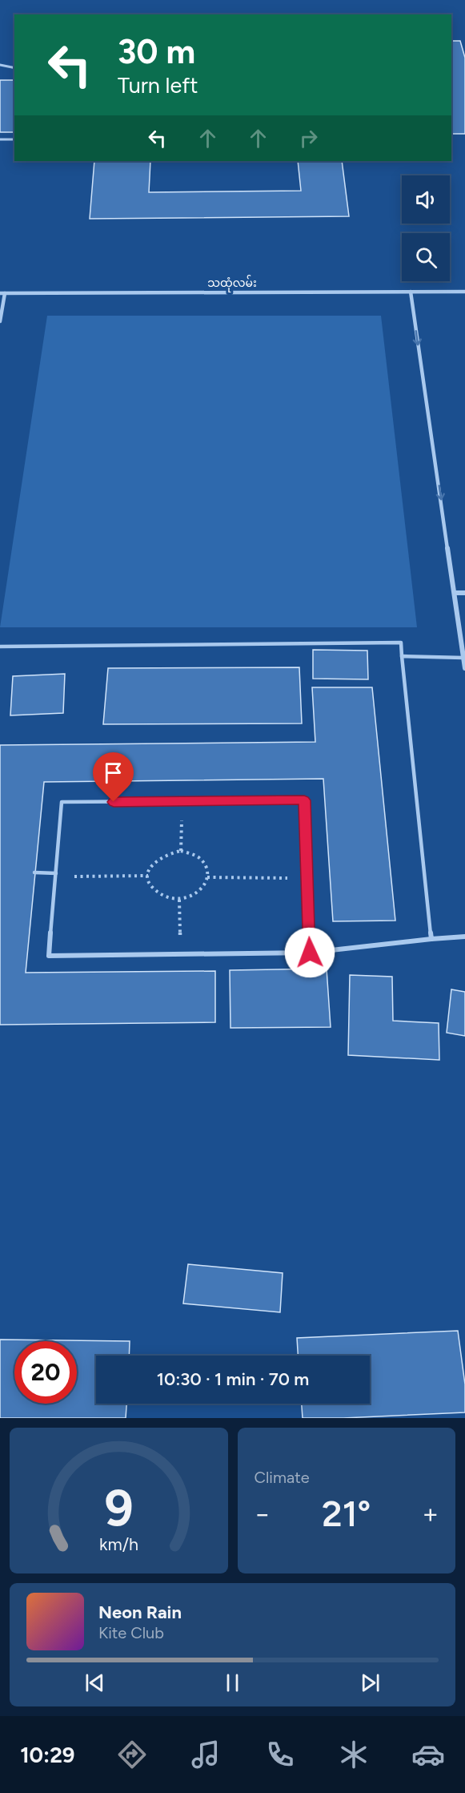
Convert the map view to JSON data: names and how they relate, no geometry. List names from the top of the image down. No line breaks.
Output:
{"streets":{"street":["သထုံလမ်း"]},"page":{"turn":["30 m","Turn left"],"limit":"20","trip":"10:30 · 1 min · 70 m","tile":"Climate","heat":["−","21°","+"],"song":["Neon Rain","Kite Club"],"tabs":"10:29","gauge":["9","km/h"]}}
